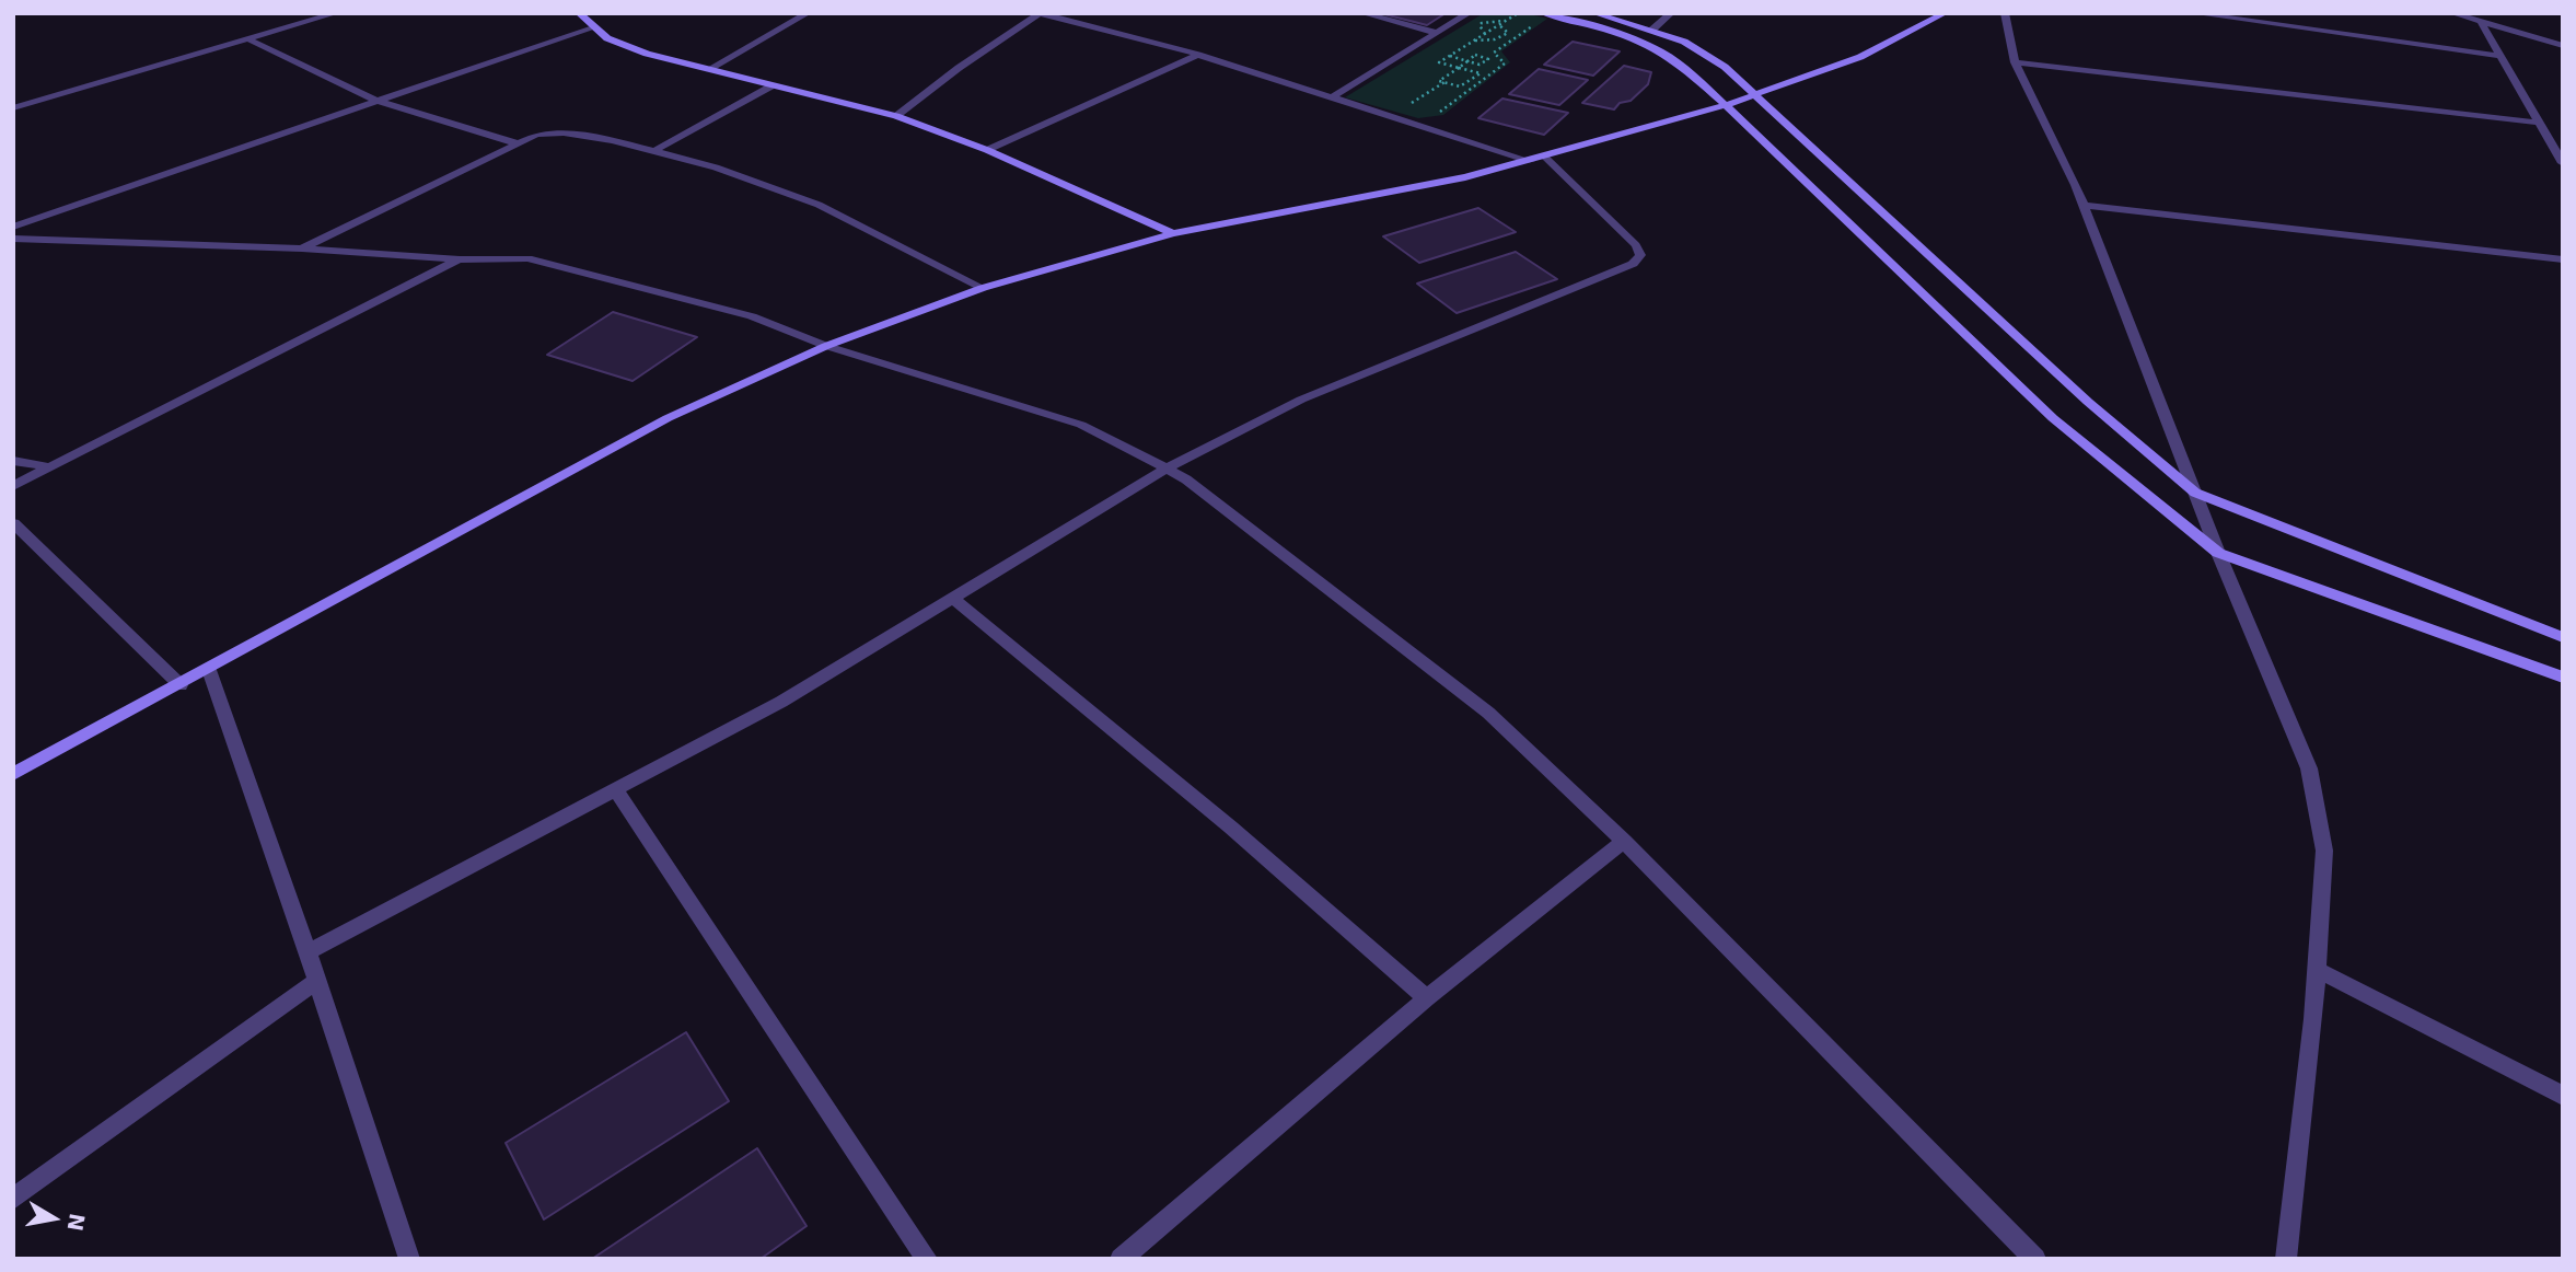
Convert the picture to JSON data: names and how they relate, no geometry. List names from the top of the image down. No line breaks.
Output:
{"north":"right"}
